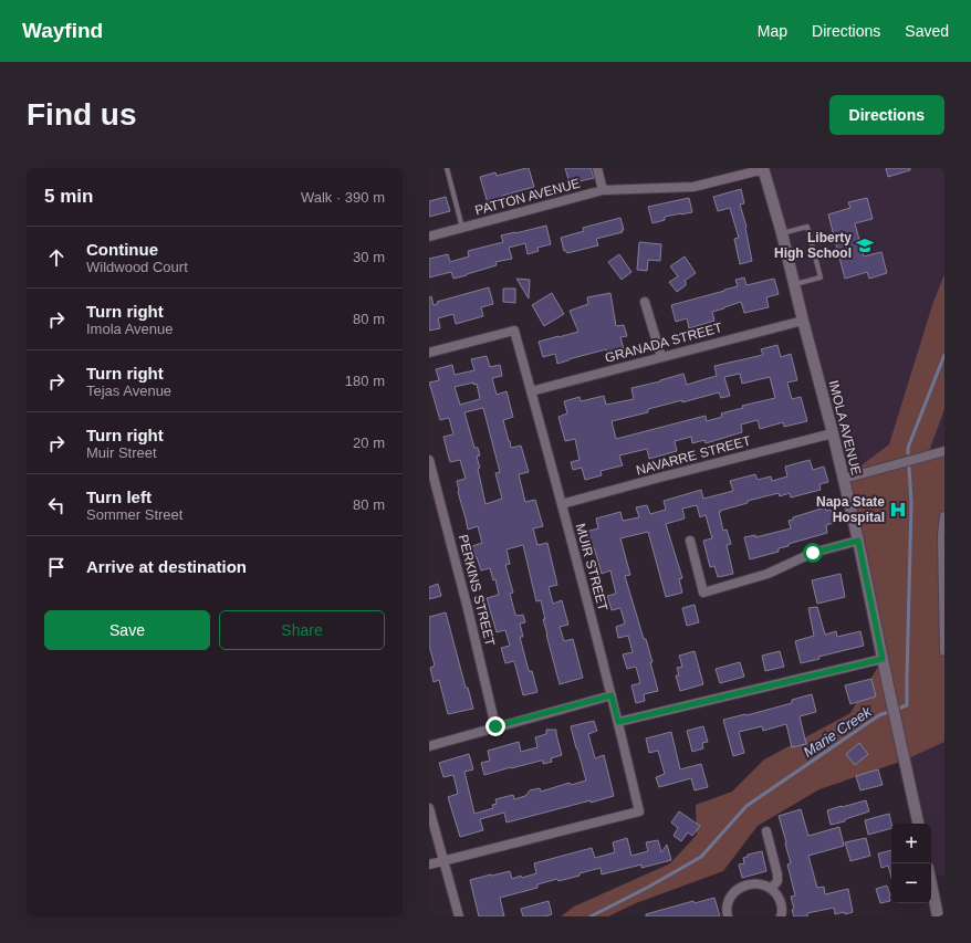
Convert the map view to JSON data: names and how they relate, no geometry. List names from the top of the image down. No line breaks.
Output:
{"streets":{"street":["PATTON AVENUE","GRANADA STREET","IMOLA AVENUE","NAVARRE STREET","MUIR STREET","PERKINS STREET"]},"crossings":[["PATTON AVENUE","IMOLA AVENUE"],["GRANADA STREET","IMOLA AVENUE"],["GRANADA STREET","MUIR STREET"],["IMOLA AVENUE","NAVARRE STREET"],["NAVARRE STREET","MUIR STREET"]],"water":["Marie Creek"],"places":{"school or university":["Liberty High School"],"hospital":["Napa State Hospital"]},"page":{"header":"Wayfind","nav":["Map","Directions","Saved"],"buttons":["Directions",["Save","Share"]],"title":"Find us","heading":["5 min","Walk · 390 m"],"list":[["Continue","Wildwood Court","30 m"],["Turn right","Imola Avenue","80 m"],["Turn right","Tejas Avenue","180 m"],["Turn right","Muir Street","20 m"],["Turn left","Sommer Street","80 m"],"Arrive at destination"],"map_buttons":["+","−"]}}
